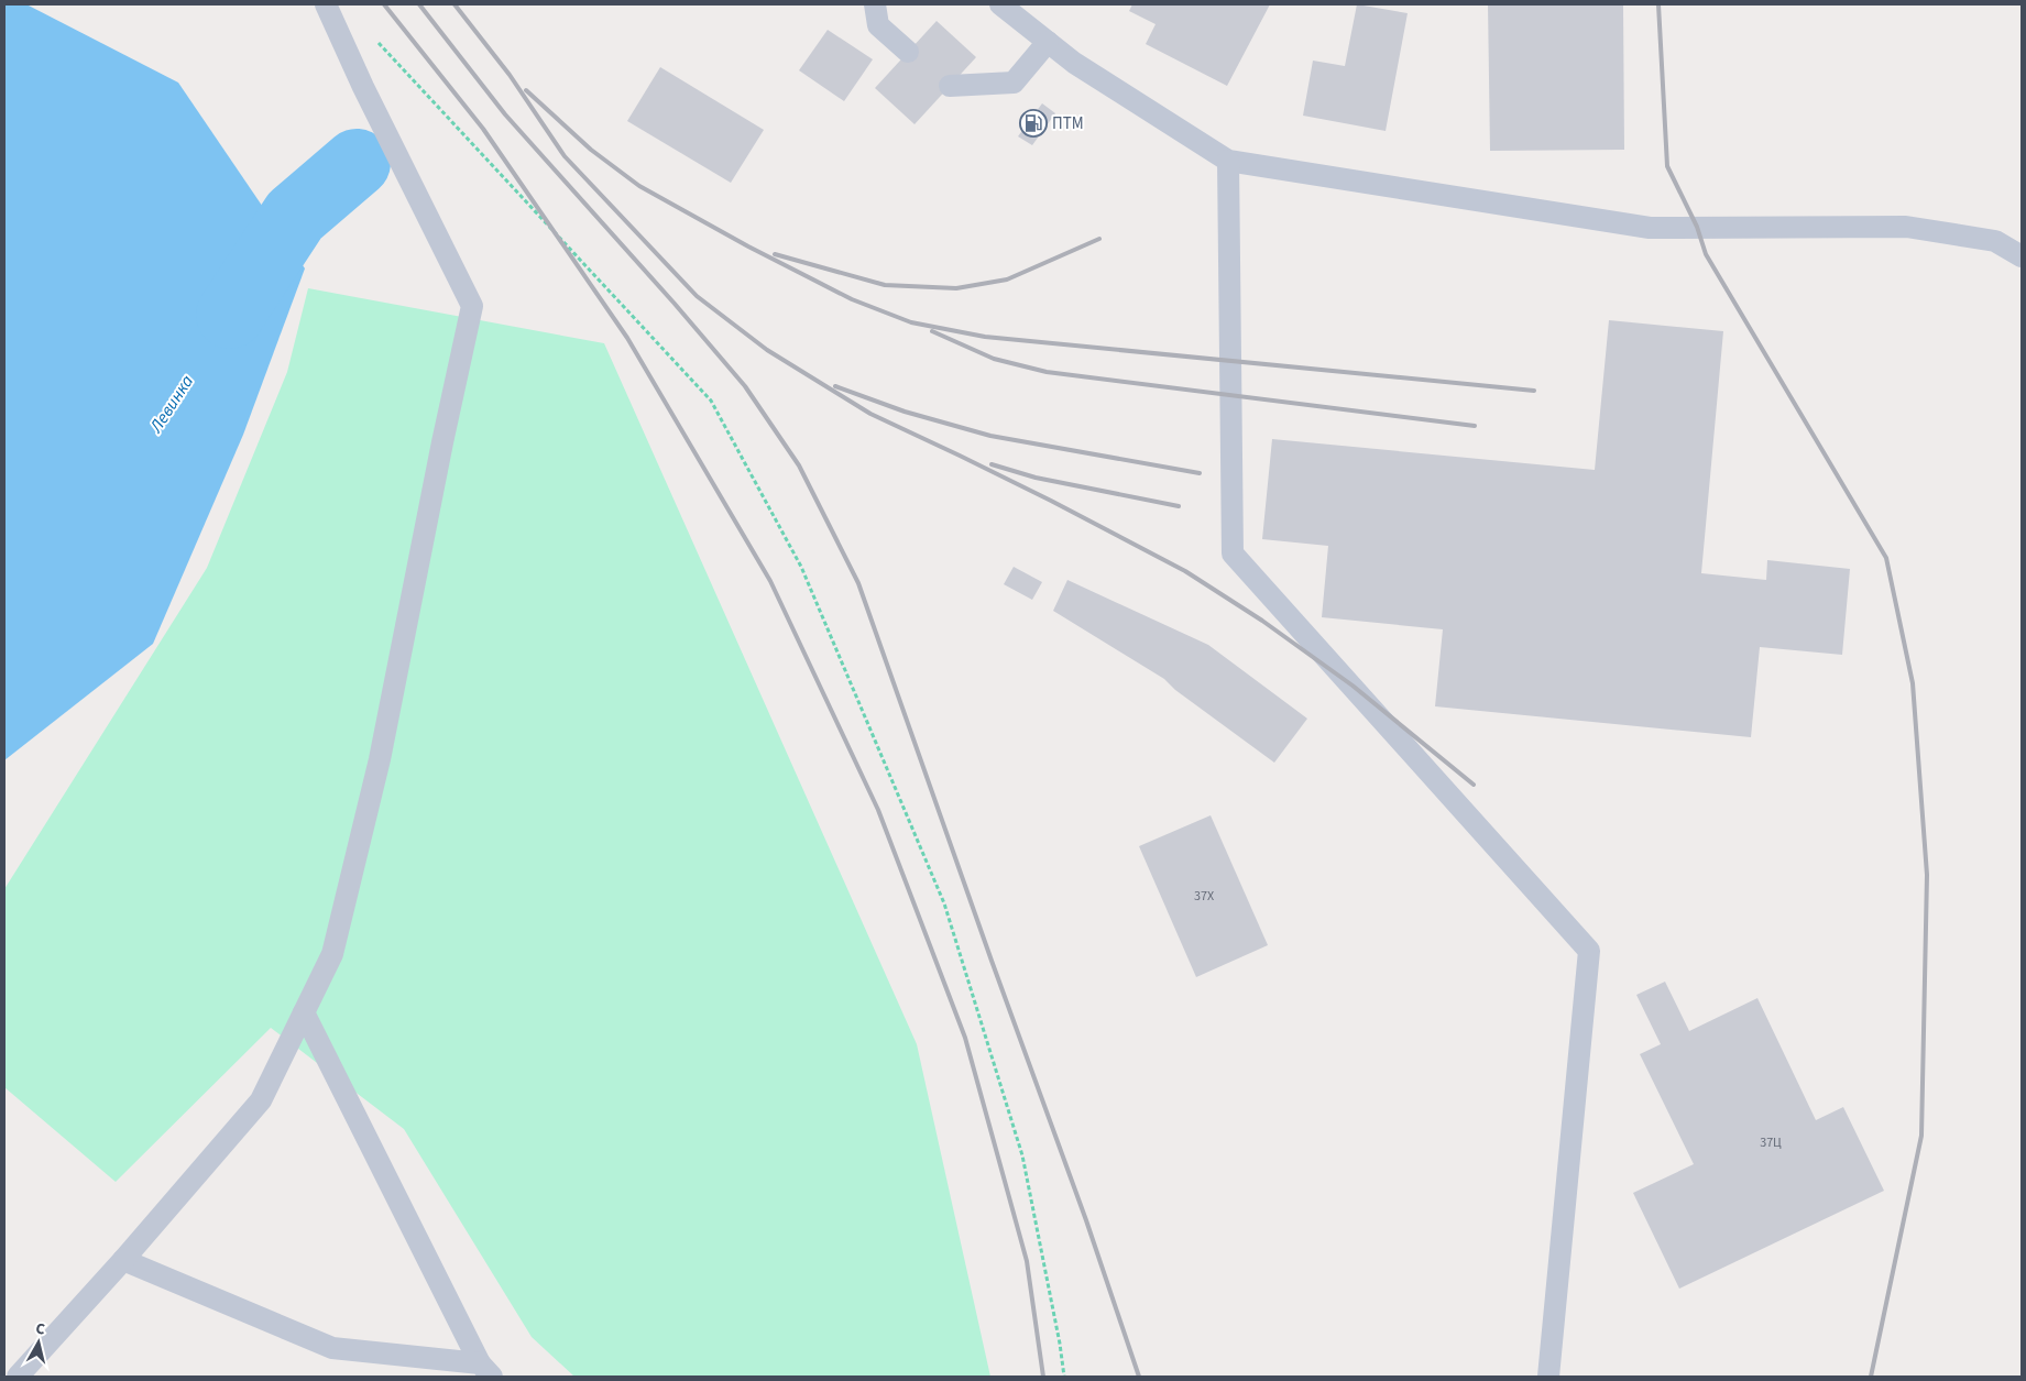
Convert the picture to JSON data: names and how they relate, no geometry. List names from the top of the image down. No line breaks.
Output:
{"water":["Левинка"],"places":{"fuel station":["ПТМ"]},"house_numbers":["37Х","37Ц"],"north":"top"}
